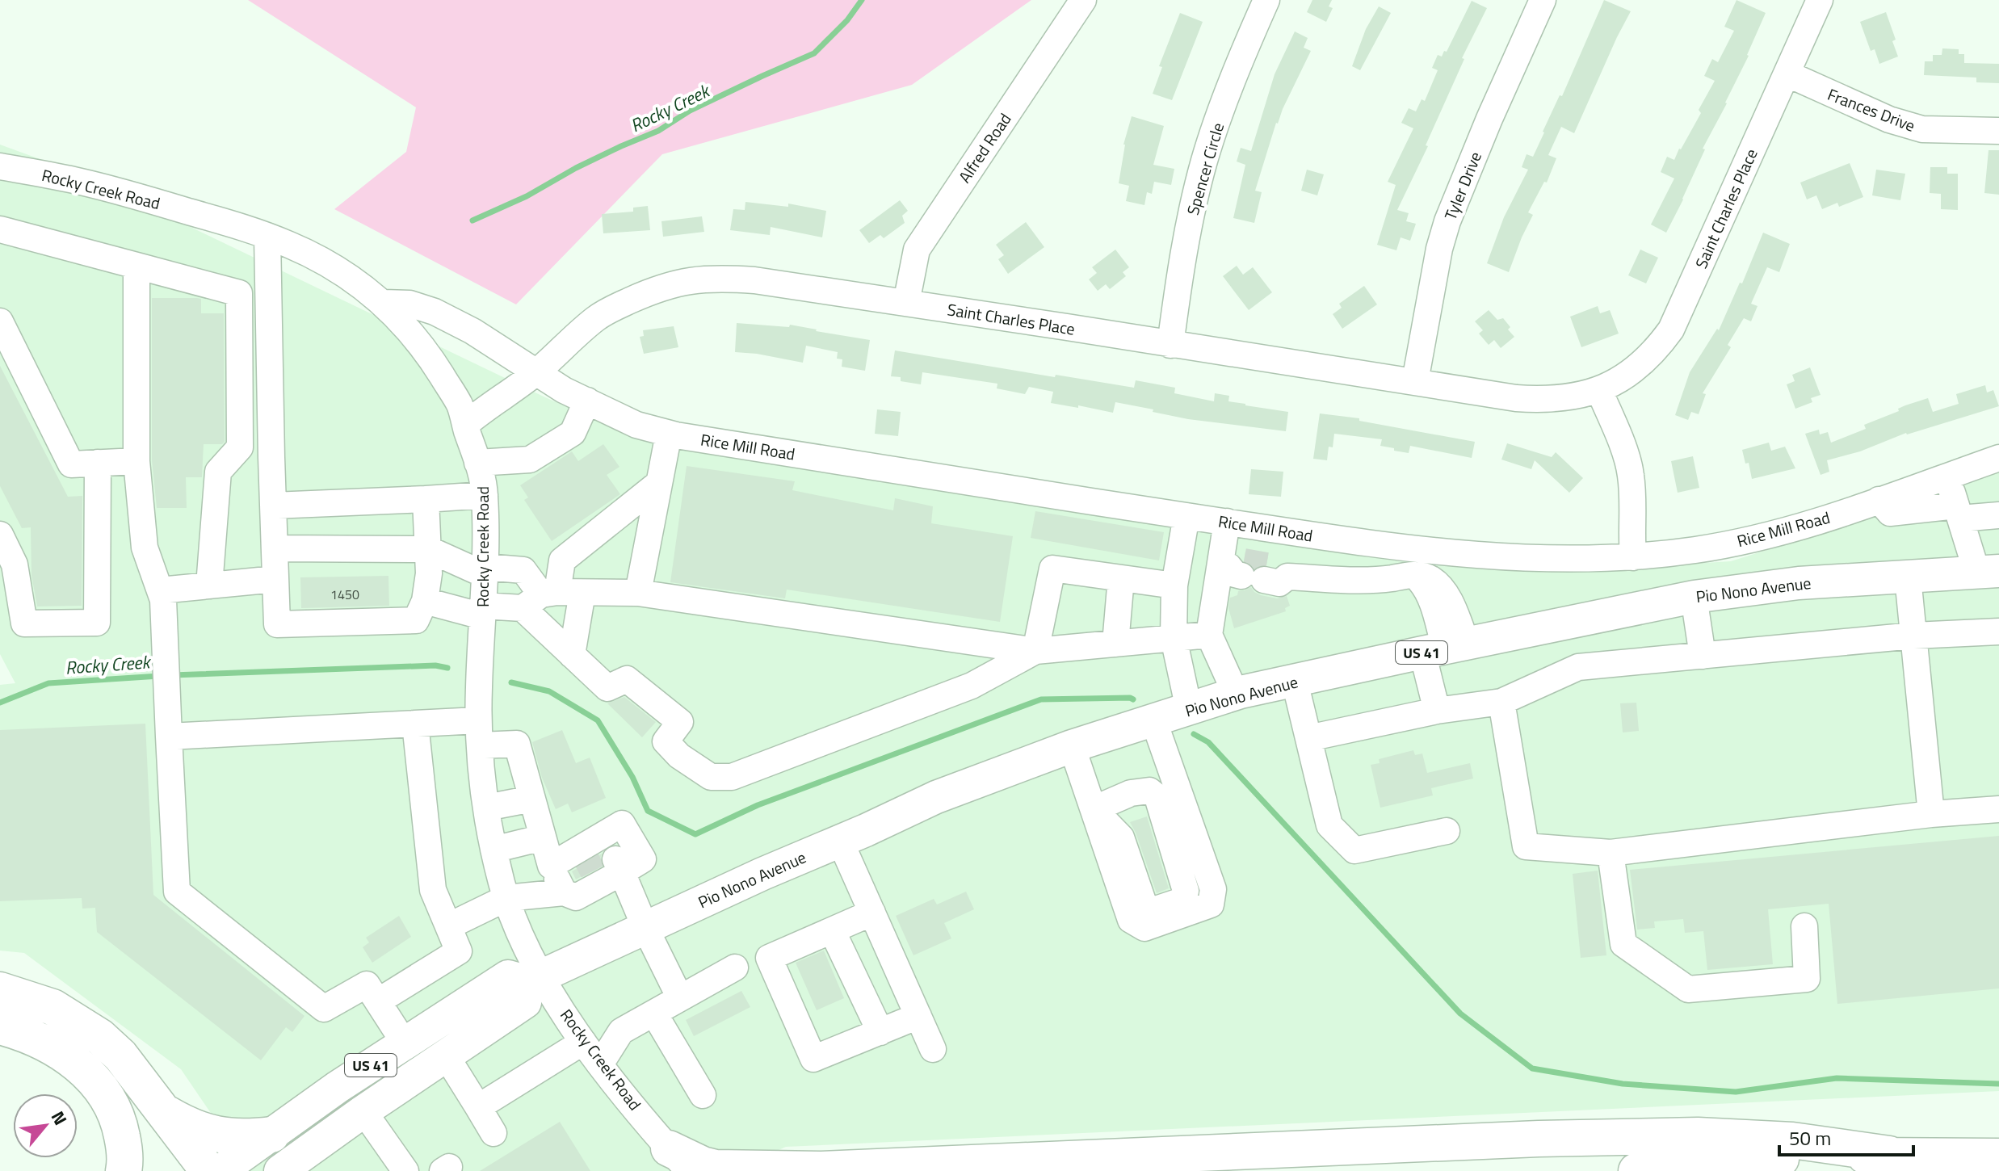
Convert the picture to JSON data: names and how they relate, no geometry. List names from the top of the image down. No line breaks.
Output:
{"streets":{"main road":["Pio Nono Avenue","US 41"],"street":["Frances Drive","Alfred Road","Spencer Circle","Tyler Drive","Rocky Creek Road","Saint Charles Place","Rice Mill Road"]},"crossings":[["Frances Drive","Saint Charles Place"],["Alfred Road","Saint Charles Place"],["Spencer Circle","Saint Charles Place"],["Tyler Drive","Saint Charles Place"],["Rocky Creek Road","Saint Charles Place"],["Rocky Creek Road","Rice Mill Road"],["Rocky Creek Road","Pio Nono Avenue"],["Rocky Creek Road","US 41"],["Saint Charles Place","Rice Mill Road"],["Pio Nono Avenue","US 41"]],"water":["Rocky Creek"],"house_numbers":["1450"],"scale_bar":"50 m","north":"top right"}
